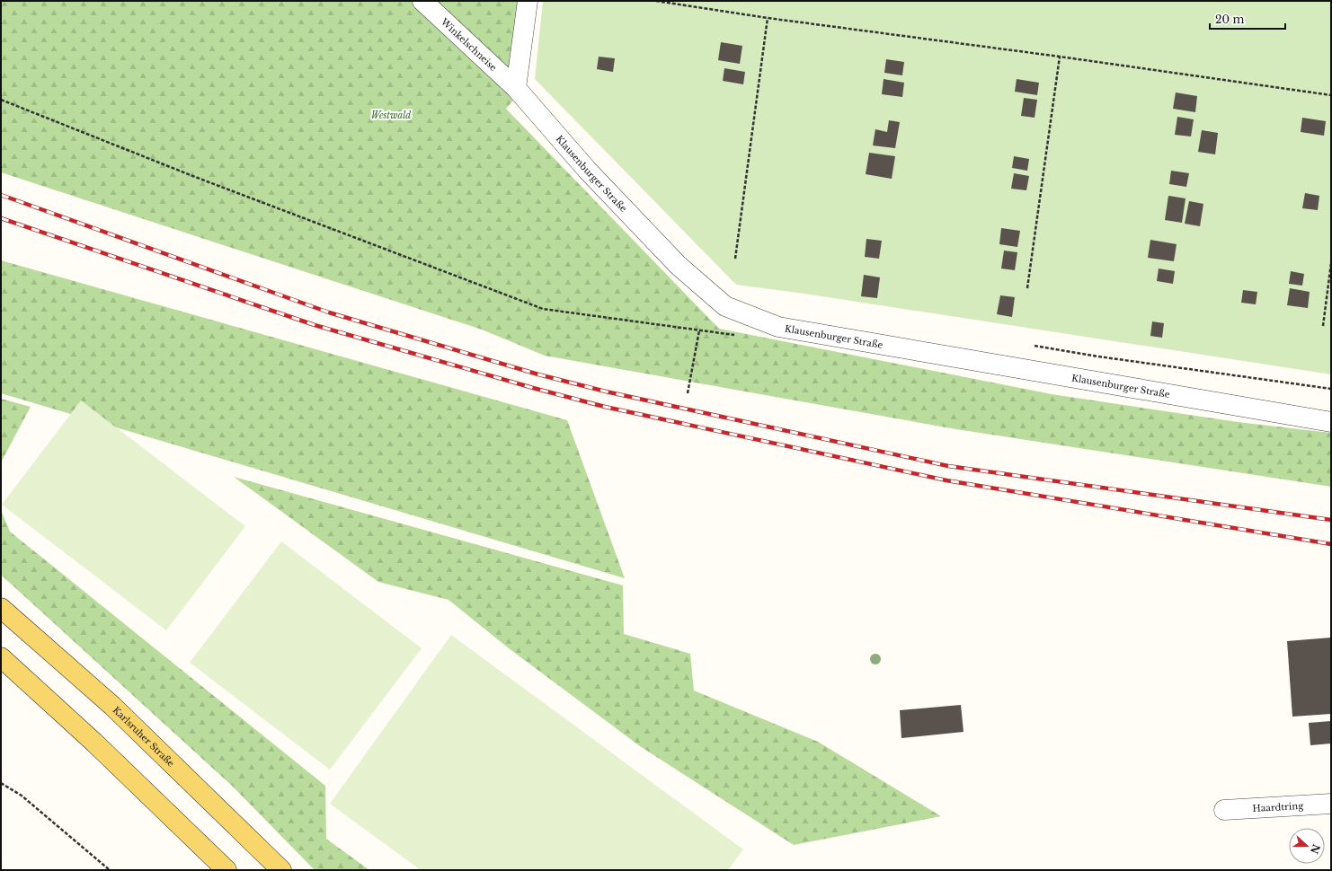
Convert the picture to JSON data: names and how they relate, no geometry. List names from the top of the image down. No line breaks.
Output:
{"streets":{"main road":["Karlsruher Straße"],"street":["Winkelschneise","Klausenburger Straße","Haardtring"]},"crossings":[["Winkelschneise","Klausenburger Straße"]],"parks":["Westwald"],"scale_bar":"20 m","north":"right"}
